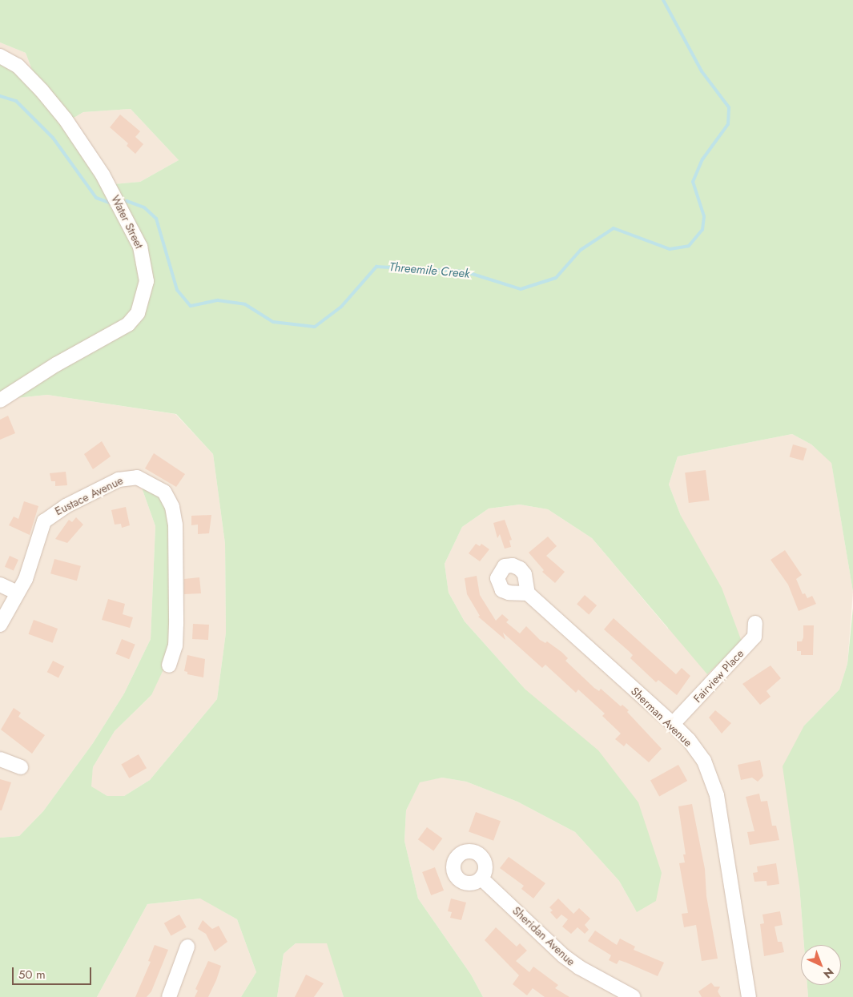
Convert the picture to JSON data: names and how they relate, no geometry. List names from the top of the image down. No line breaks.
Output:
{"streets":{"street":["Water Street","Eustace Avenue","Fairview Place","Sherman Avenue","Sheridan Avenue"]},"crossings":[["Fairview Place","Sherman Avenue"]],"water":["Threemile Creek"],"scale_bar":"50 m","north":"bottom right"}
